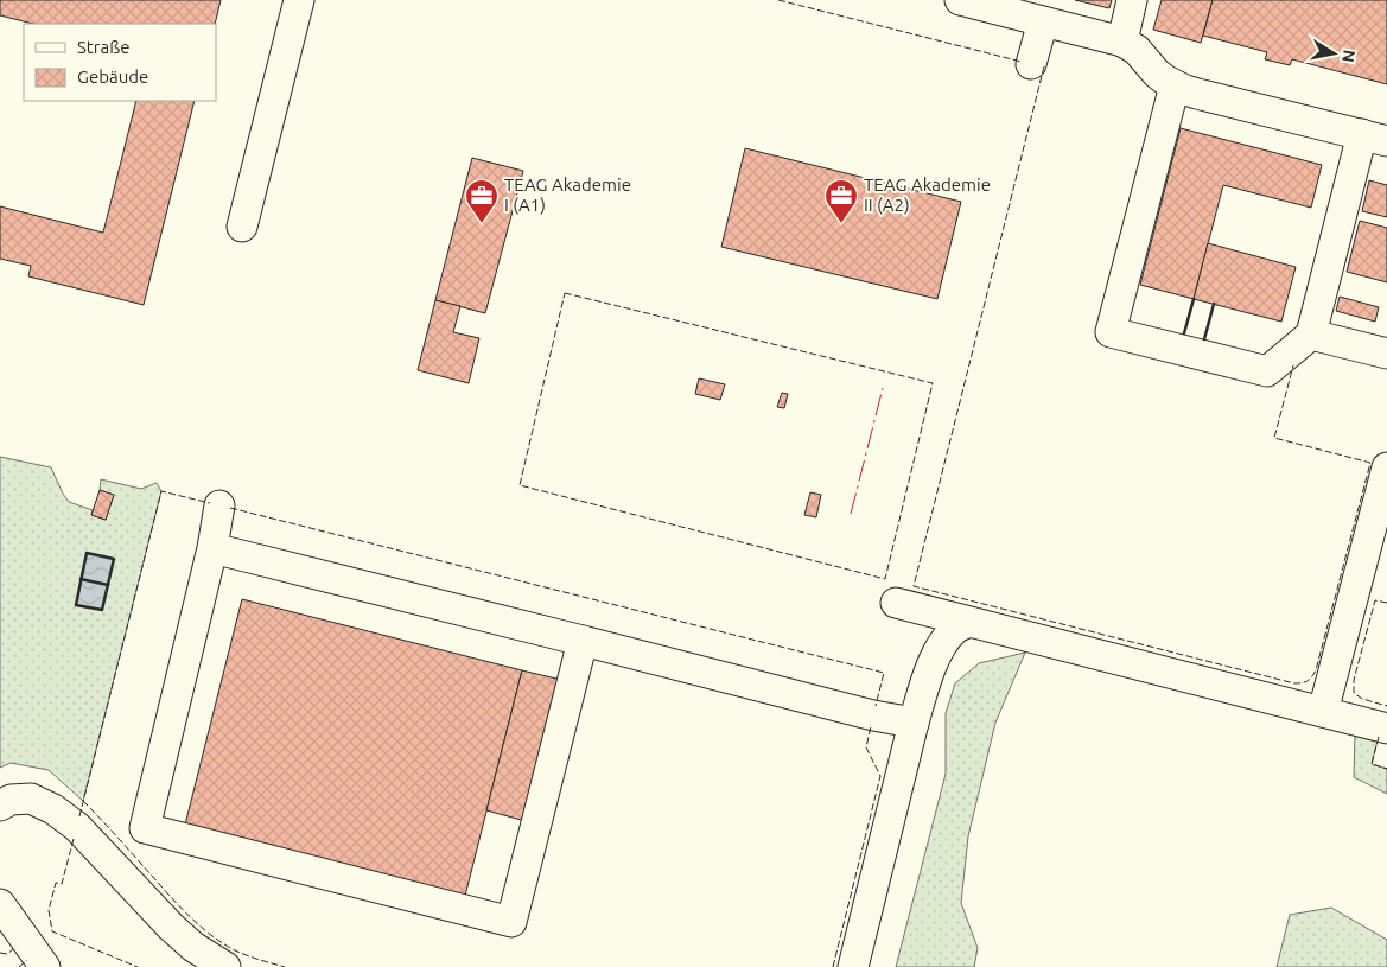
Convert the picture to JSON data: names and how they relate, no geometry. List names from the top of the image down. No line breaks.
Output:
{"places":{"office":["TEAG Akademie I (A1)","TEAG Akademie II (A2)"]},"legend":["Straße","Gebäude"],"north":"right"}
